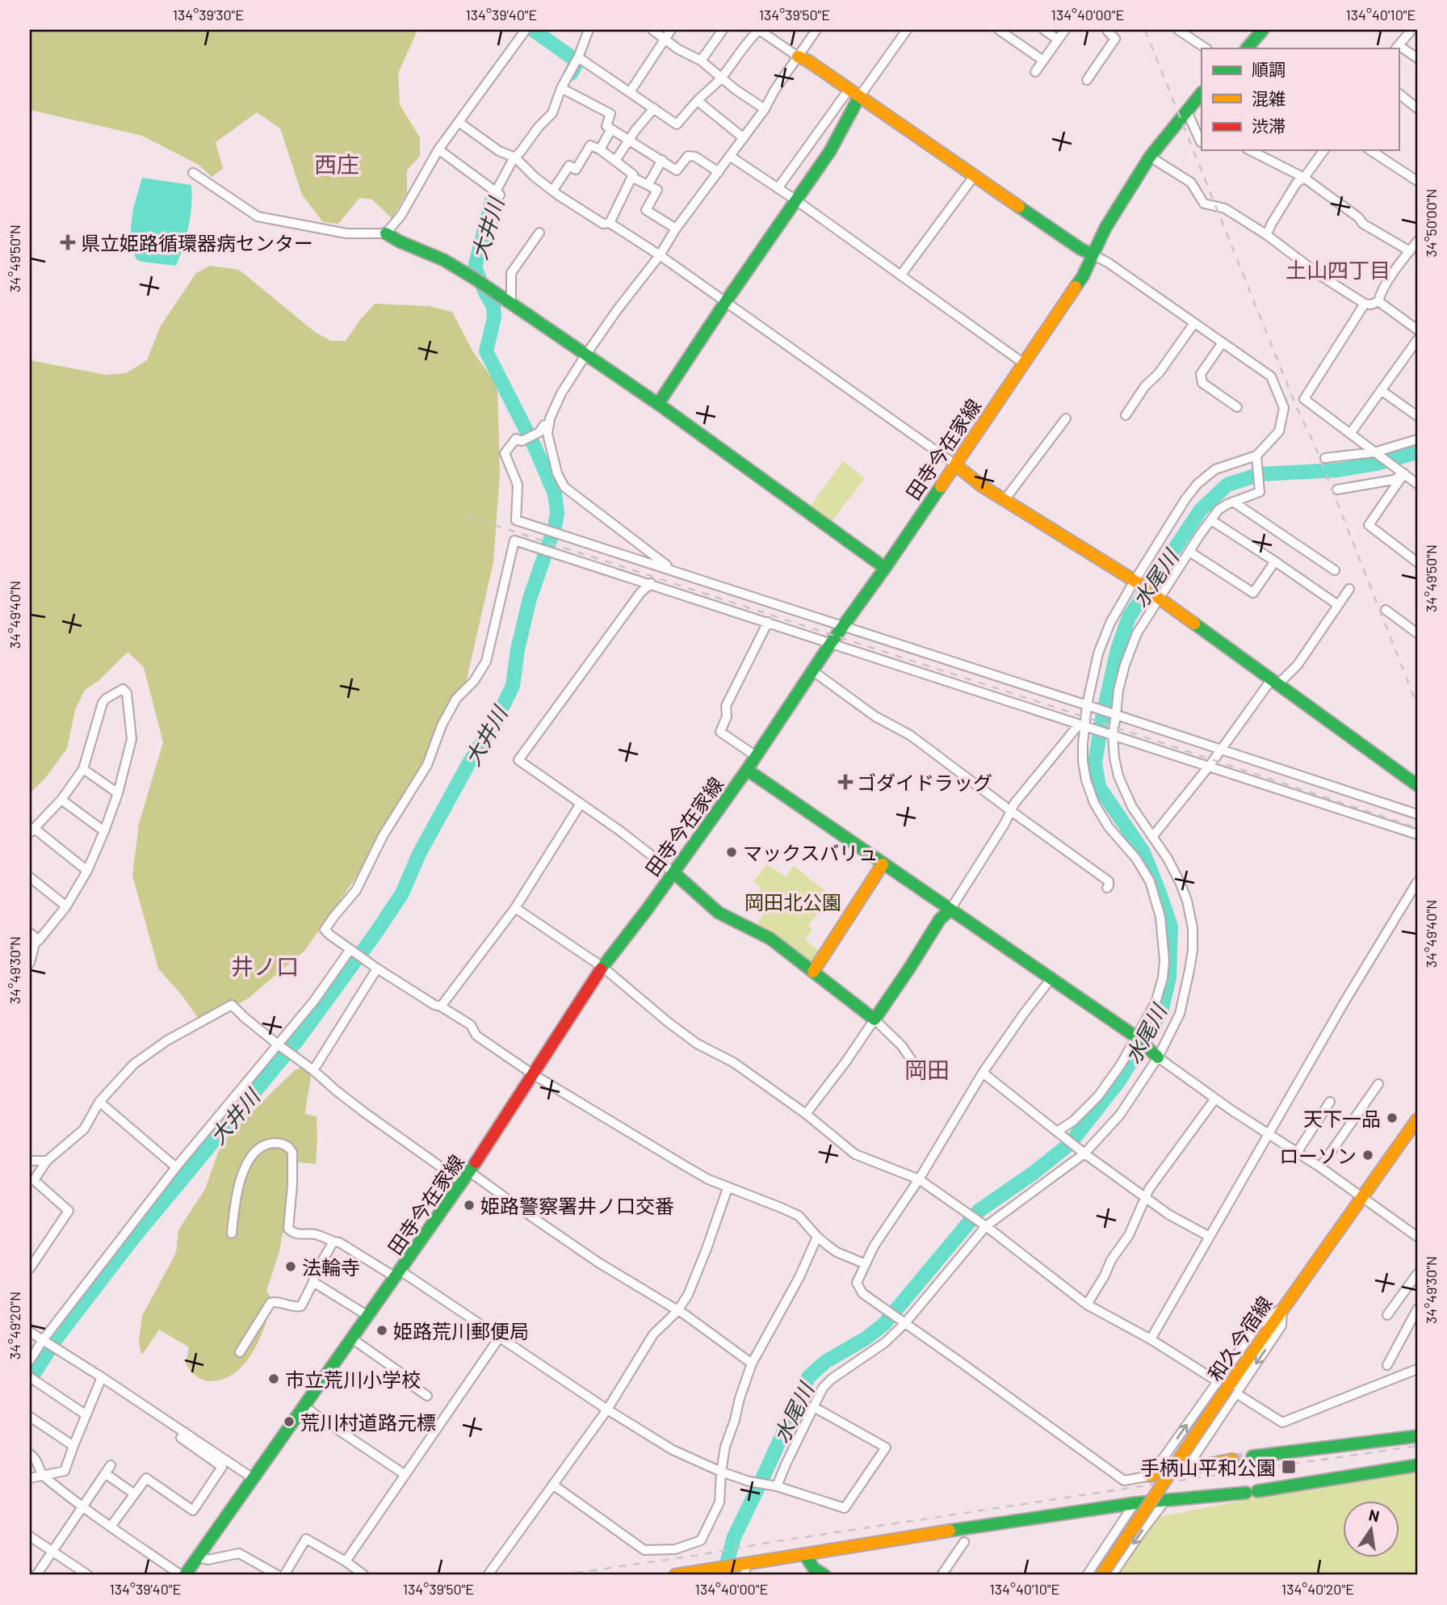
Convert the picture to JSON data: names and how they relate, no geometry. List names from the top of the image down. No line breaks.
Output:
{"streets":{"street":["田寺今在家線","和久今宿線"]},"districts":["西庄","土山四丁目","井ノ口","岡田"],"water":["大井川","水尾川"],"parks":["岡田北公園"],"places":{"health":["県立姫路循環器病センター","ゴダイドラッグ"],"other":["マックスバリュ","天下一品","ローソン","姫路警察署井ノ口交番","法輪寺","姫路荒川郵便局","市立荒川小学校","荒川村道路元標"],"transit":["手柄山平和公園"]},"legend":["順調","混雑","渋滞"],"north":"top","coordinates":["134°39'30\"E","134°39'40\"E","134°39'50\"E","134°40'00\"E","134°40'10\"E","34°50'00\"N","34°49'50\"N","34°49'40\"N","34°49'30\"N","34°49'20\"N","134°40'20\"E"]}
